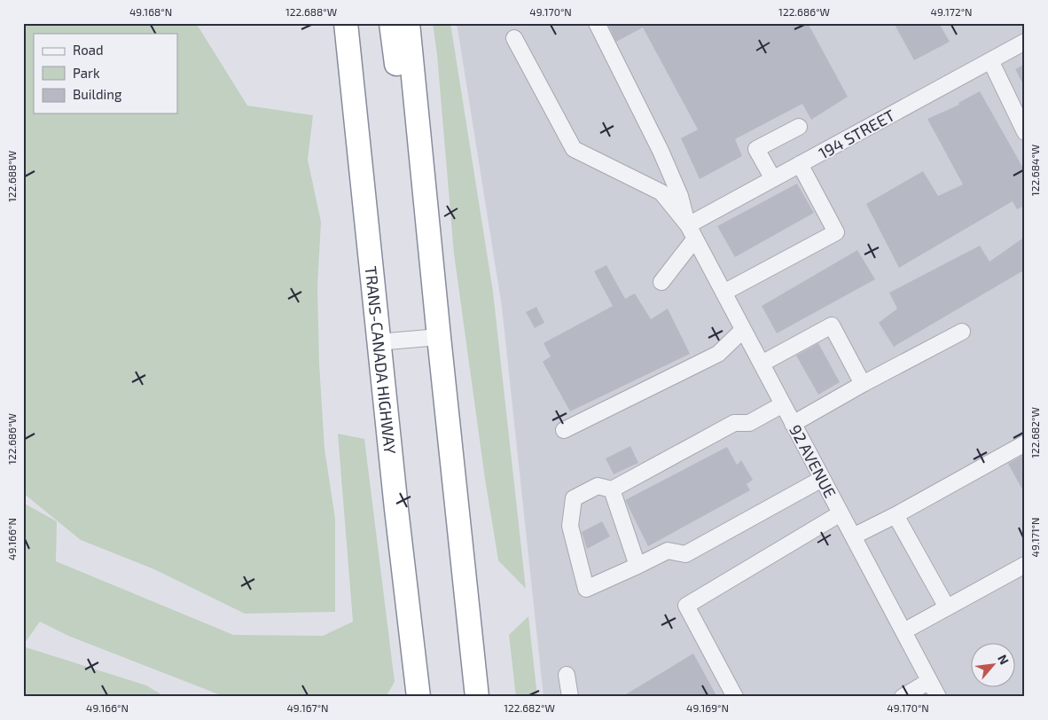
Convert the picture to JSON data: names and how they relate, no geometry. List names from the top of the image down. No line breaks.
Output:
{"streets":{"highway":["TRANS-CANADA HIGHWAY"],"street":["194 STREET","92 AVENUE"]},"crossings":[["194 STREET","92 AVENUE"]],"legend":["Road","Park","Building"],"north":"top right","coordinates":["49.168°N","122.688°W","49.170°N","122.686°W","49.172°N","122.684°W","122.682°W","49.171°N","49.166°N","49.167°N","49.169°N"]}
